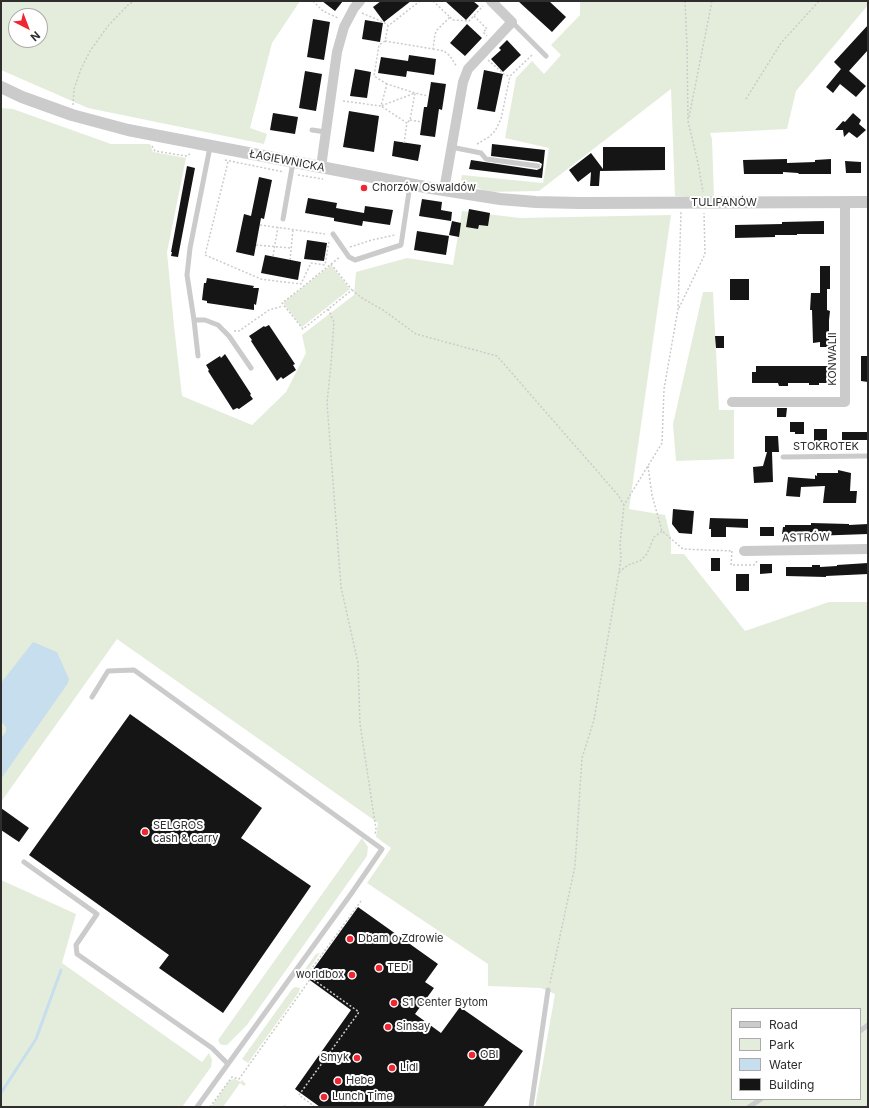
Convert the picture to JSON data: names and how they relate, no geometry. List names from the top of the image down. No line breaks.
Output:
{"streets":{"street":["ŁAGIEWNICKA","TULIPANÓW","KONWALII","ASTRÓW"],"lane":["STOKROTEK"]},"crossings":[["ŁAGIEWNICKA","TULIPANÓW"],["TULIPANÓW","KONWALII"]],"places":["Chorzów Oswaldów","SELGROS cash & carry","Dbam o Zdrowie","TEDi","worldbox","S1 Center Bytom","Sinsay","OBI","Smyk","Lidl","Hebe","Lunch Time"],"legend":["Road","Park","Water","Building"],"north":"bottom right"}
